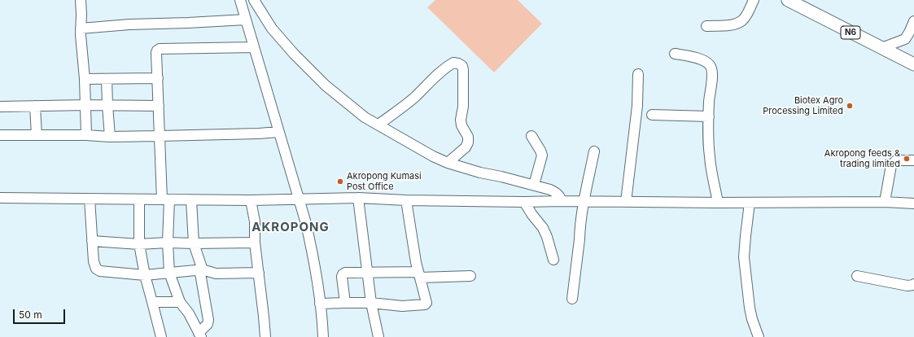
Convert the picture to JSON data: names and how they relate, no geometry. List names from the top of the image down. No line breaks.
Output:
{"streets":{"main road":["N6"]},"districts":["AKROPONG"],"places":["Biotex Agro Processing Limited","Akropong feeds & trading limited","Akropong Kumasi Post Office"],"scale_bar":"50 m"}
